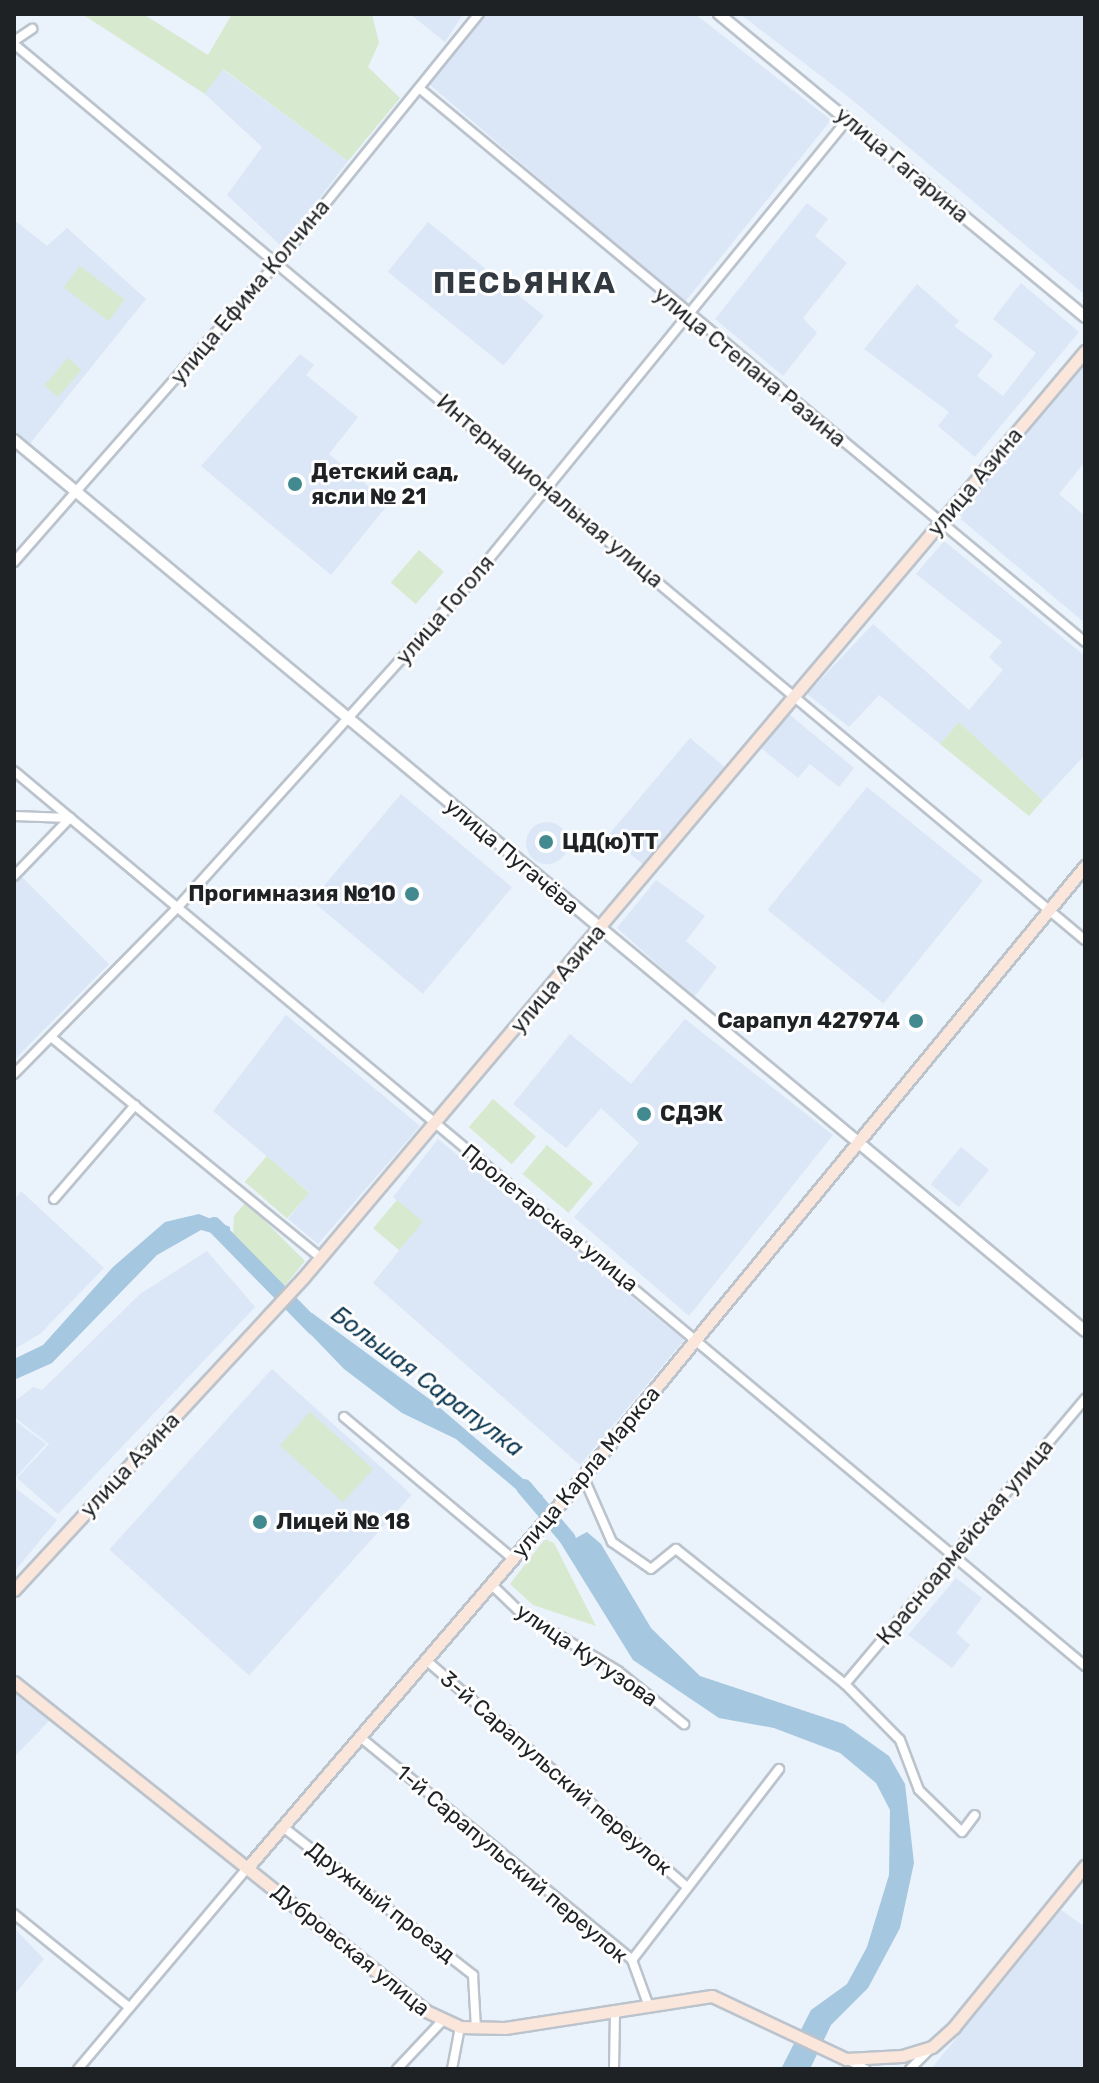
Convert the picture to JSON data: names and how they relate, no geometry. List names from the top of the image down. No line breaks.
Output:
{"streets":{"main road":["улица Азина","улица Карла Маркса","Дубровская улица"],"street":["улица Гагарина","улица Ефима Колчина","улица Степана Разина","Интернациональная улица","улица Гоголя","улица Пугачёва","Пролетарская улица","Красноармейская улица","улица Кутузова","3-й Сарапульский переулок","1-й Сарапульский переулок","Дружный проезд"]},"crossings":[["улица Гагарина","улица Гоголя"],["улица Ефима Колчина","улица Степана Разина"],["улица Ефима Колчина","Интернациональная улица"],["улица Ефима Колчина","улица Пугачёва"],["улица Степана Разина","улица Азина"],["улица Степана Разина","улица Гоголя"],["улица Азина","Интернациональная улица"],["улица Азина","улица Пугачёва"],["улица Азина","Пролетарская улица"],["Интернациональная улица","улица Гоголя"],["Интернациональная улица","улица Карла Маркса"],["улица Гоголя","улица Пугачёва"],["улица Гоголя","Пролетарская улица"],["улица Пугачёва","улица Карла Маркса"],["Пролетарская улица","улица Карла Маркса"],["Пролетарская улица","Красноармейская улица"],["улица Карла Маркса","улица Кутузова"],["улица Карла Маркса","3-й Сарапульский переулок"],["улица Карла Маркса","1-й Сарапульский переулок"],["улица Карла Маркса","Дружный проезд"],["улица Карла Маркса","Дубровская улица"],["1-й Сарапульский переулок","Дубровская улица"],["Дружный проезд","Дубровская улица"]],"districts":["ПЕСЬЯНКА"],"water":["Большая Сарапулка"],"places":["Детский сад, ясли № 21","ЦД(ю)ТТ","Прогимназия №10","Сарапул 427974","СДЭК","Лицей № 18"]}
